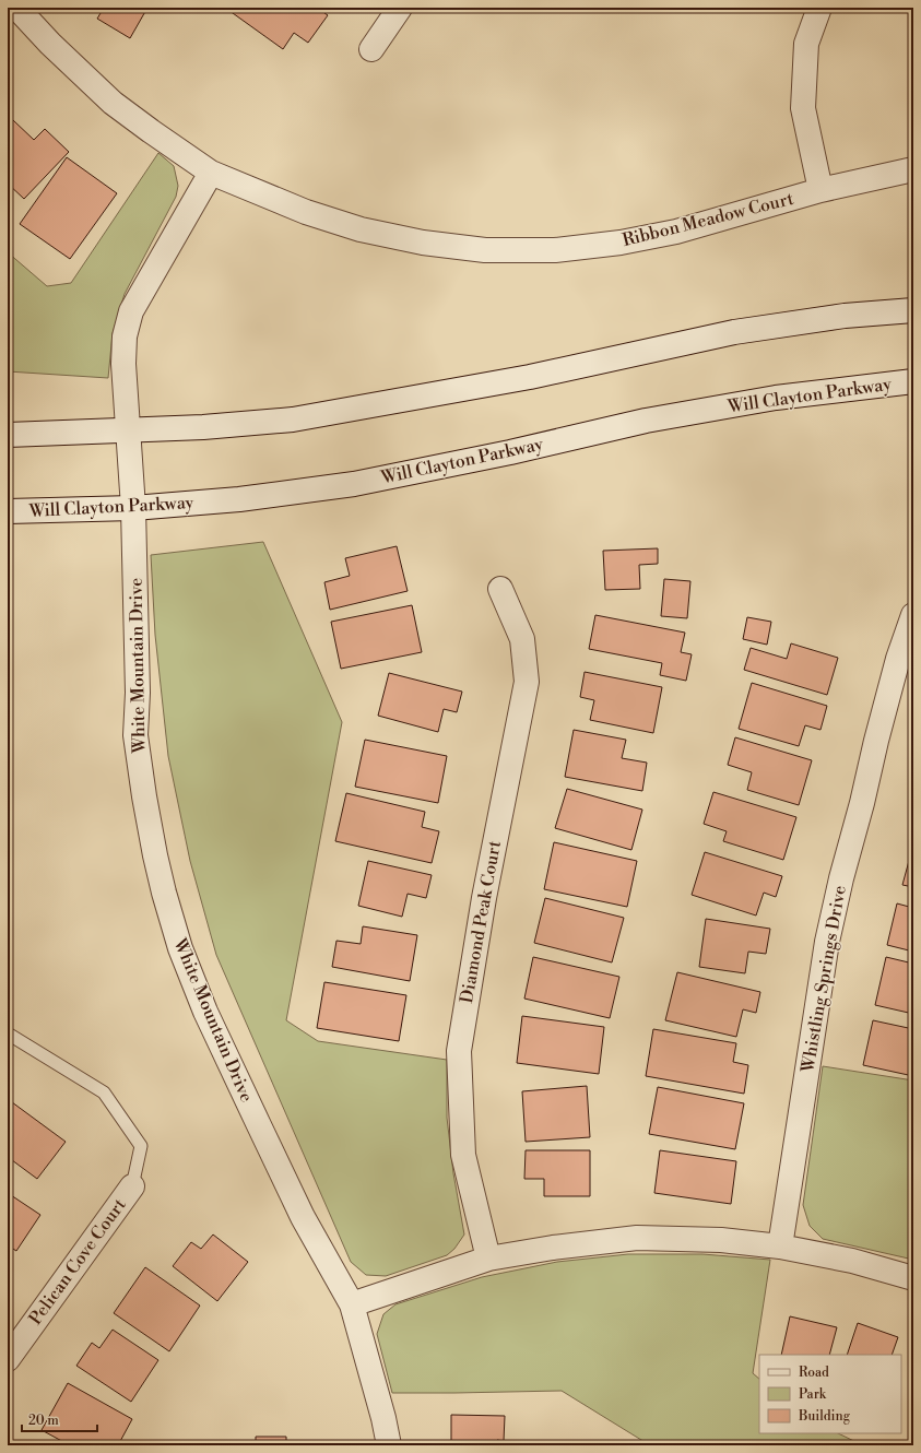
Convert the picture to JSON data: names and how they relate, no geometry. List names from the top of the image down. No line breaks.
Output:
{"streets":{"street":["Ribbon Meadow Court","Will Clayton Parkway","White Mountain Drive","Diamond Peak Court","Whistling Springs Drive","Pelican Cove Court"]},"crossings":[["Ribbon Meadow Court","White Mountain Drive"],["Will Clayton Parkway","White Mountain Drive"]],"legend":["Road","Park","Building"],"scale_bar":"20 m"}
